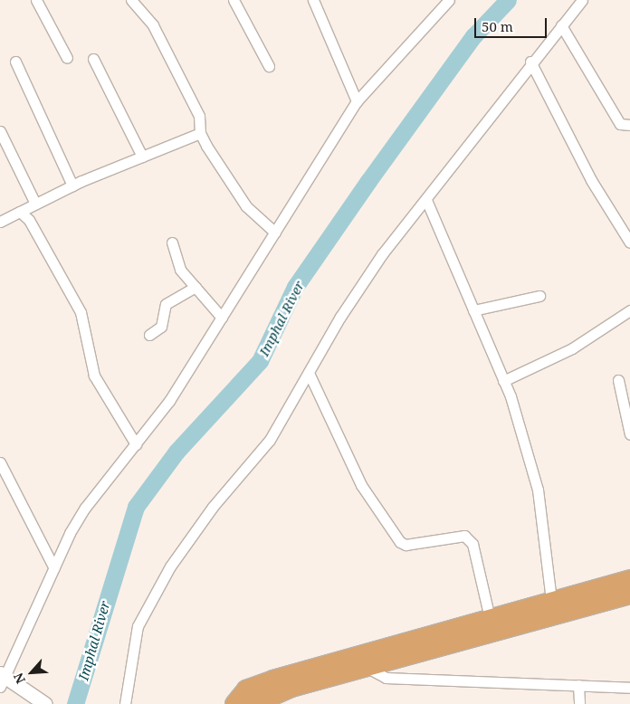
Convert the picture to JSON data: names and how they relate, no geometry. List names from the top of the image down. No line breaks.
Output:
{"water":["Imphal River"],"scale_bar":"50 m","north":"bottom left"}
